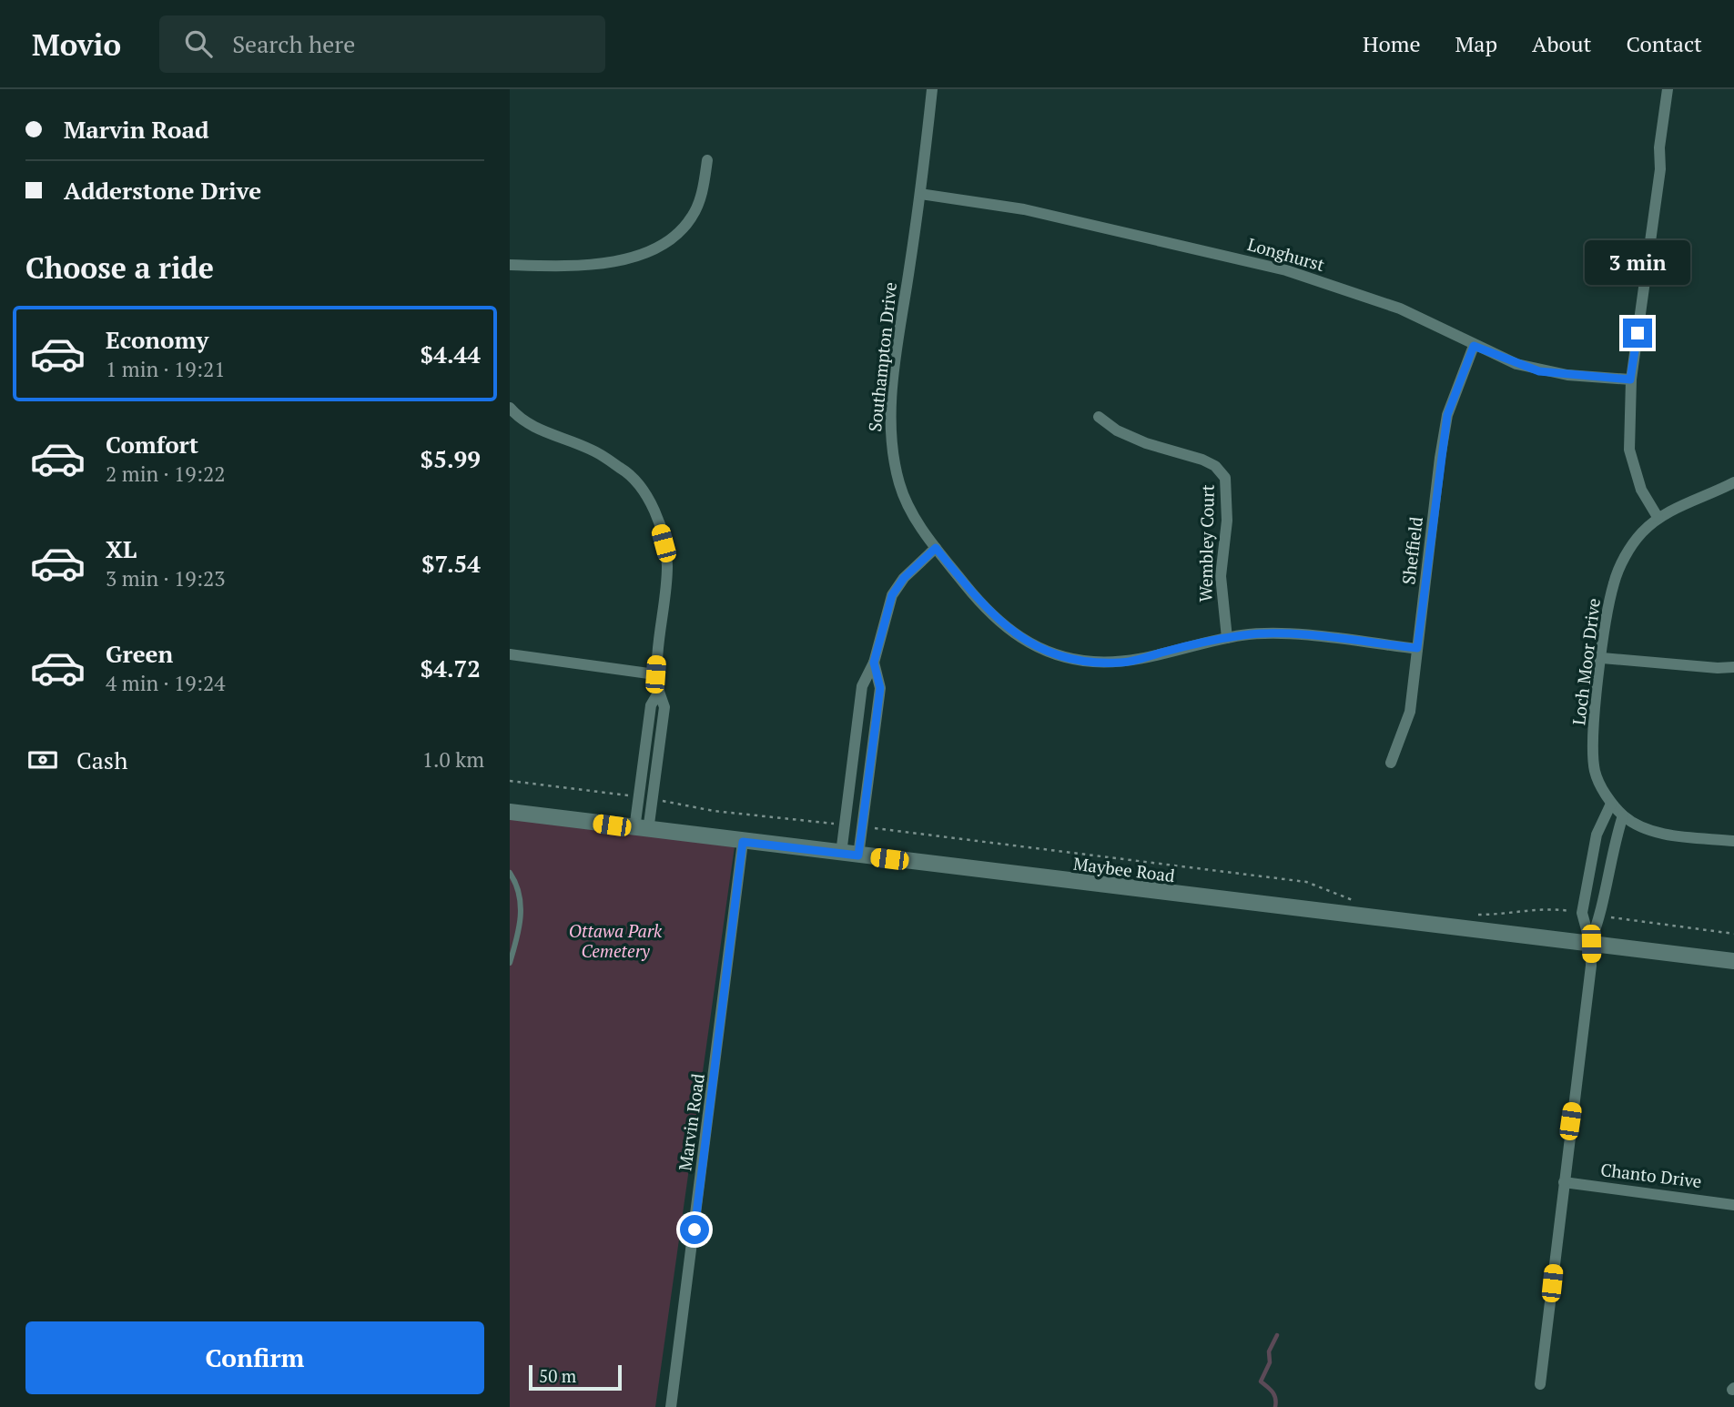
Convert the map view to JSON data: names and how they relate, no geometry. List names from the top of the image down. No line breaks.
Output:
{"streets":{"main road":["Maybee Road"],"street":["Longhurst","Southampton Drive","Wembley Court","Sheffield","Loch Moor Drive","Marvin Road","Chanto Drive"]},"crossings":[["Longhurst","Southampton Drive"],["Longhurst","Sheffield"],["Southampton Drive","Wembley Court"],["Southampton Drive","Sheffield"],["Maybee Road","Marvin Road"]],"parks":["Ottawa Park Cemetery"],"scale_bar":"50 m","page":{"header":"Movio","search":"Search here","nav":["Home","Map","About","Contact"],"banner":["Marvin Road","Adderstone Drive"],"heading":"Choose a ride","bubble":"3 min","list":[{"name":"Economy","note":"1 min · 19:21","value":"$4.44"},{"name":"Comfort","note":"2 min · 19:22","value":"$5.99"},{"name":"XL","note":"3 min · 19:23","value":"$7.54"},{"name":"Green","note":"4 min · 19:24","value":"$4.72"}],"pay":["Cash","1.0 km"],"buttons":"Confirm","scale":"50 m"}}
